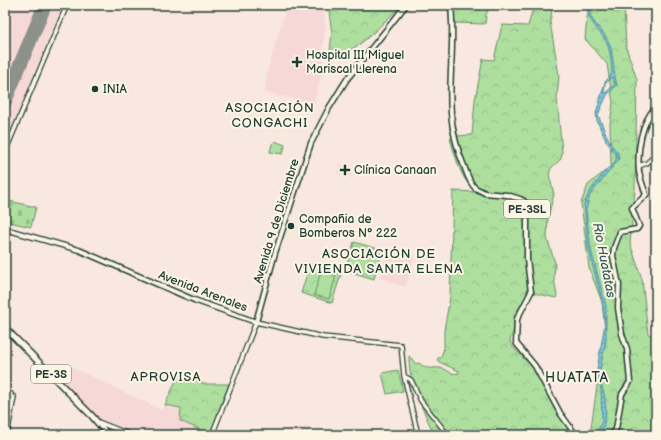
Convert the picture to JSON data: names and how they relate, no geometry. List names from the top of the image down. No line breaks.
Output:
{"streets":{"highway":["PE-3S"],"main road":["PE-3SL","Avenida 9 de Diciembre","Avenida Arenales"]},"crossings":[["Avenida 9 de Diciembre","Avenida Arenales"]],"districts":["ASOCIACIÓN CONGACHI","ASOCIACIÓN DE VIVIENDA SANTA ELENA","APROVISA","HUATATA"],"water":["Rio Huatatas"],"places":{"health":["Hospital III Miguel Mariscal Llerena","Clínica Canaan"],"other":["INIA","Compañia de Bomberos N° 222"]}}
